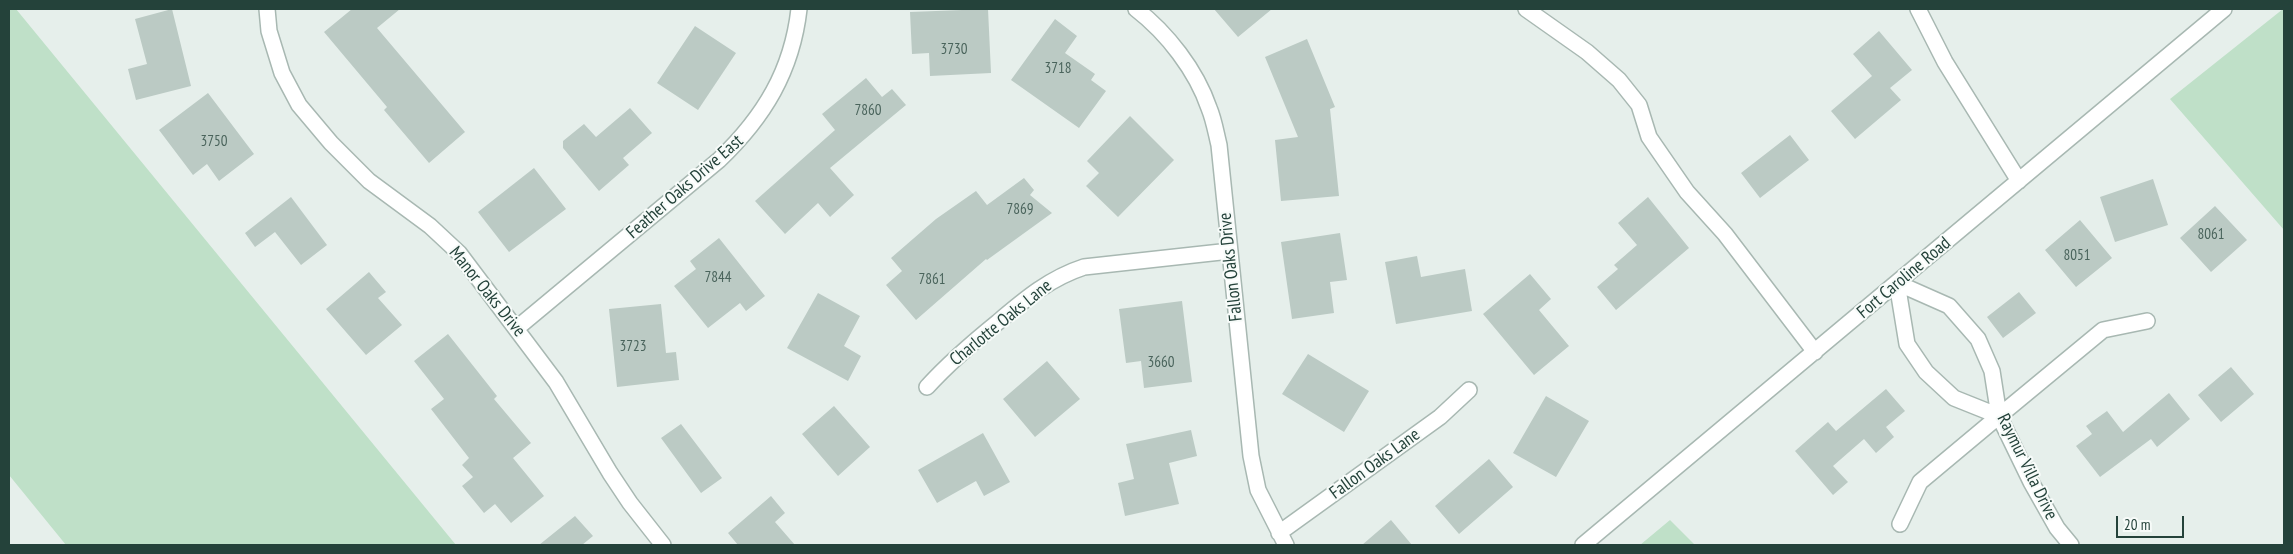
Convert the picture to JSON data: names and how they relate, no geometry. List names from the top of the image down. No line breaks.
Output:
{"streets":{"street":["Feather Oaks Drive East","Fallon Oaks Drive","Fort Caroline Road","Manor Oaks Drive","Charlotte Oaks Lane","Fallon Oaks Lane","Raymur Villa Drive"]},"crossings":[["Feather Oaks Drive East","Manor Oaks Drive"],["Fallon Oaks Drive","Charlotte Oaks Lane"],["Fallon Oaks Drive","Fallon Oaks Lane"],["Fort Caroline Road","Raymur Villa Drive"]],"house_numbers":["3730","3718","7860","3750","7869","8061","8051","7844","7861","3723","3660"],"scale_bar":"20 m"}
